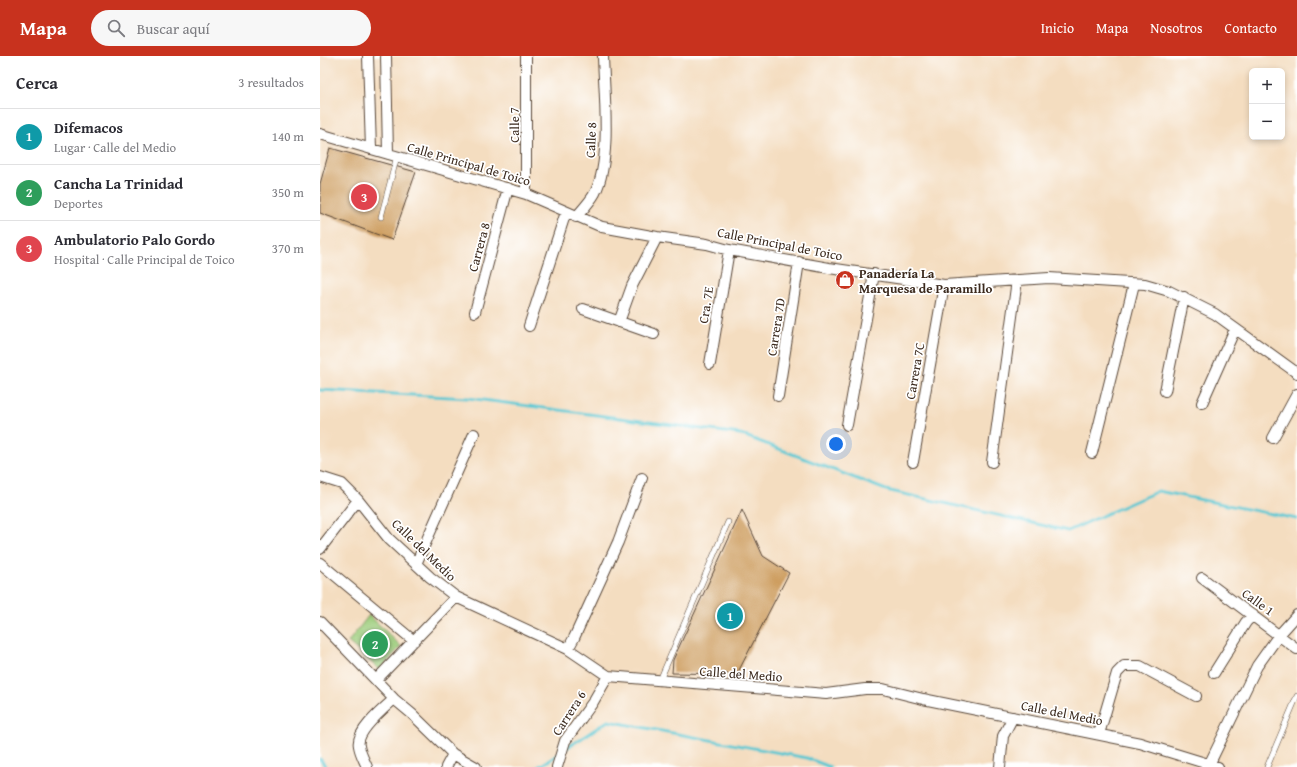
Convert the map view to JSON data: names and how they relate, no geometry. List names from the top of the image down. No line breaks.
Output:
{"streets":{"street":["Calle 7","Calle 8","Calle Principal de Toico","Carrera 8","Cra. 7E","Carrera 7D","Carrera 7C","Calle del Medio","Calle 1","Carrera 6"]},"crossings":[["Calle 7","Calle Principal de Toico"],["Calle 8","Calle Principal de Toico"],["Calle Principal de Toico","Carrera 8"],["Calle Principal de Toico","Cra. 7E"],["Calle Principal de Toico","Carrera 7D"],["Calle Principal de Toico","Carrera 7C"],["Calle del Medio","Carrera 6"]],"places":{"shop":["Panadería La Marquesa de Paramillo"]},"page":{"header":"Mapa","search":"Buscar aquí","nav":["Inicio","Mapa","Nosotros","Contacto"],"heading":["Cerca","3 resultados"],"map_buttons":["+","−"],"list":[{"mark":"1","name":"Difemacos","note":"Lugar · Calle del Medio","value":"140 m"},{"mark":"2","name":"Cancha La Trinidad","note":"Deportes","value":"350 m"},{"mark":"3","name":"Ambulatorio Palo Gordo","note":"Hospital · Calle Principal de Toico","value":"370 m"}],"pins":["3","1","2"]}}
